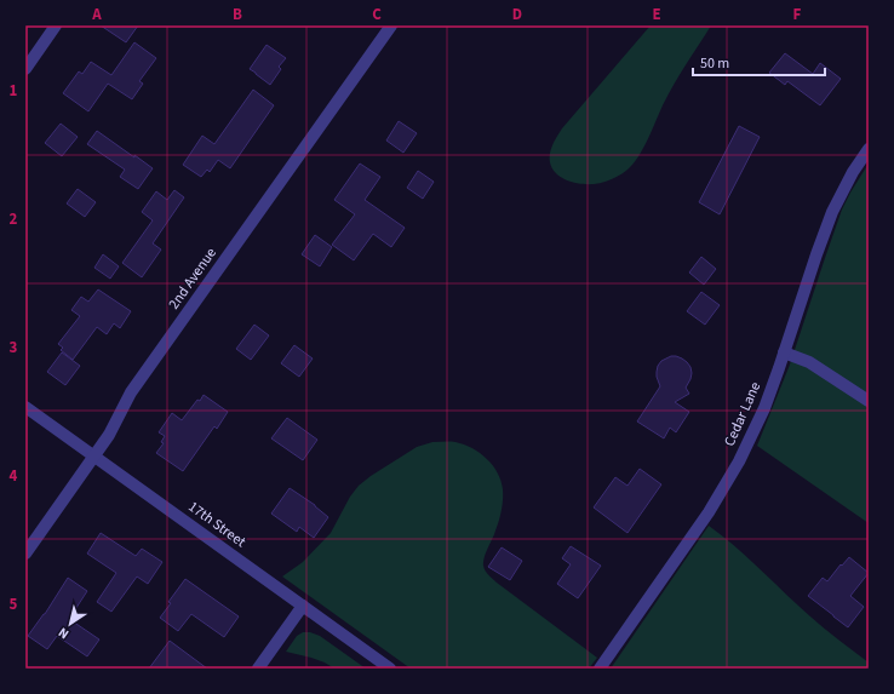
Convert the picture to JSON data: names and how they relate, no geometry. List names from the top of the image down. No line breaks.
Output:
{"streets":{"street":["2nd Avenue","Cedar Lane","17th Street"]},"crossings":[["2nd Avenue","17th Street"]],"scale_bar":"50 m","north":"bottom left","grid":{"columns":["A","B","C","D","E","F"],"rows":["1","2","3","4","5"]}}
